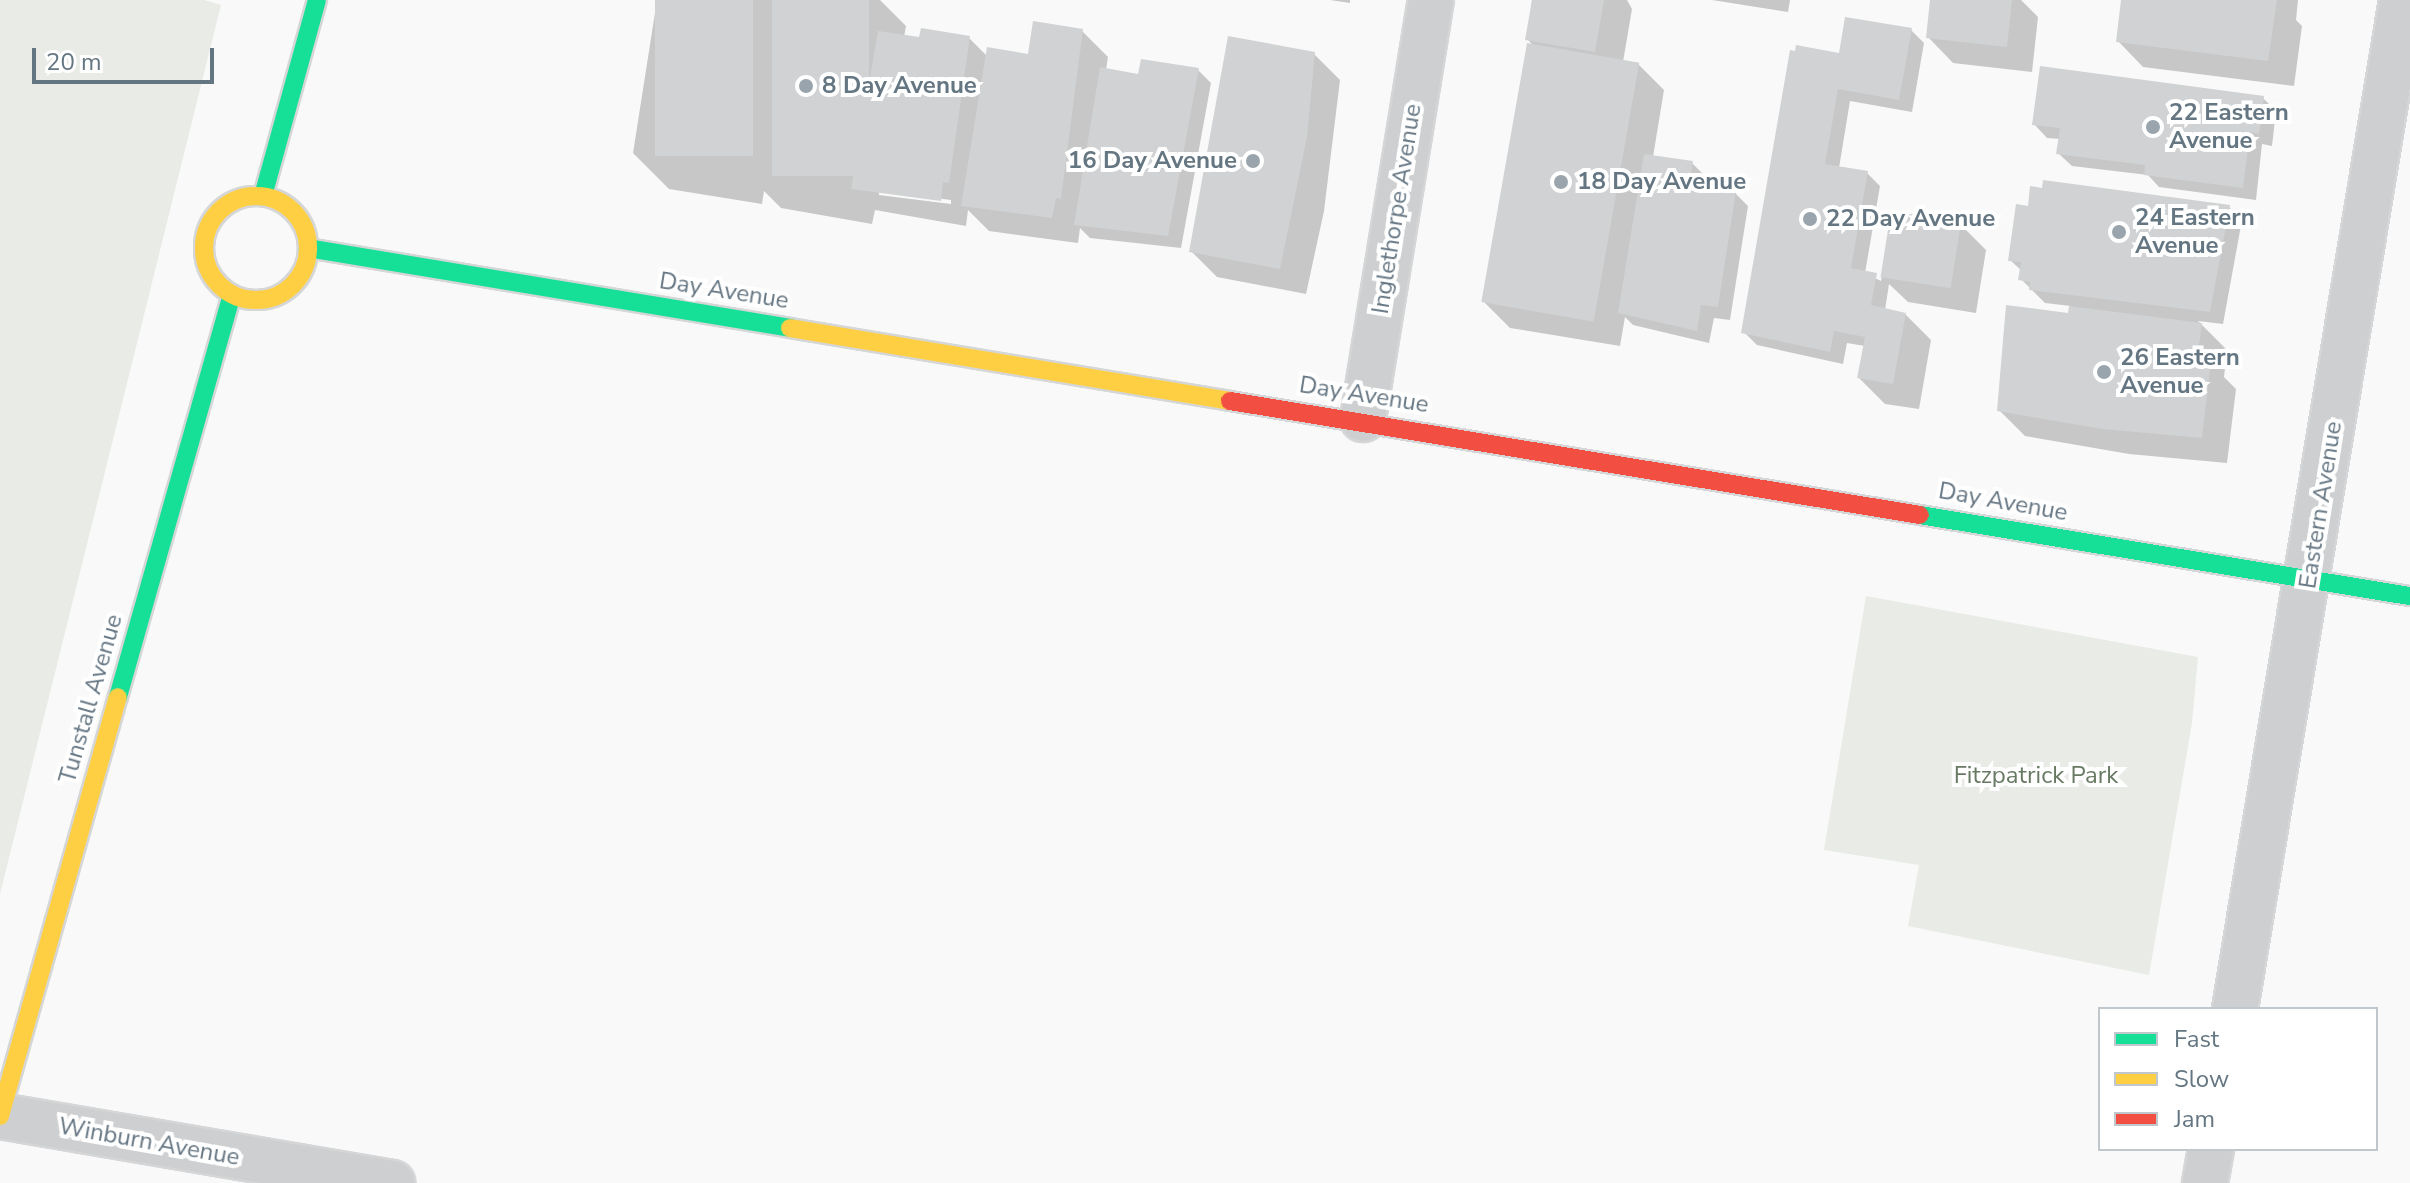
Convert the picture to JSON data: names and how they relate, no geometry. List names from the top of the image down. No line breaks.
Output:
{"streets":{"street":["Inglethorpe Avenue","Day Avenue","Eastern Avenue","Tunstall Avenue","Winburn Avenue"]},"crossings":[["Inglethorpe Avenue","Day Avenue"],["Day Avenue","Eastern Avenue"],["Day Avenue","Tunstall Avenue"],["Tunstall Avenue","Winburn Avenue"]],"parks":["Fitzpatrick Park"],"places":["8 Day Avenue","22 Eastern Avenue","16 Day Avenue","18 Day Avenue","22 Day Avenue","24 Eastern Avenue","26 Eastern Avenue"],"legend":["Fast","Slow","Jam"],"scale_bar":"20 m"}
